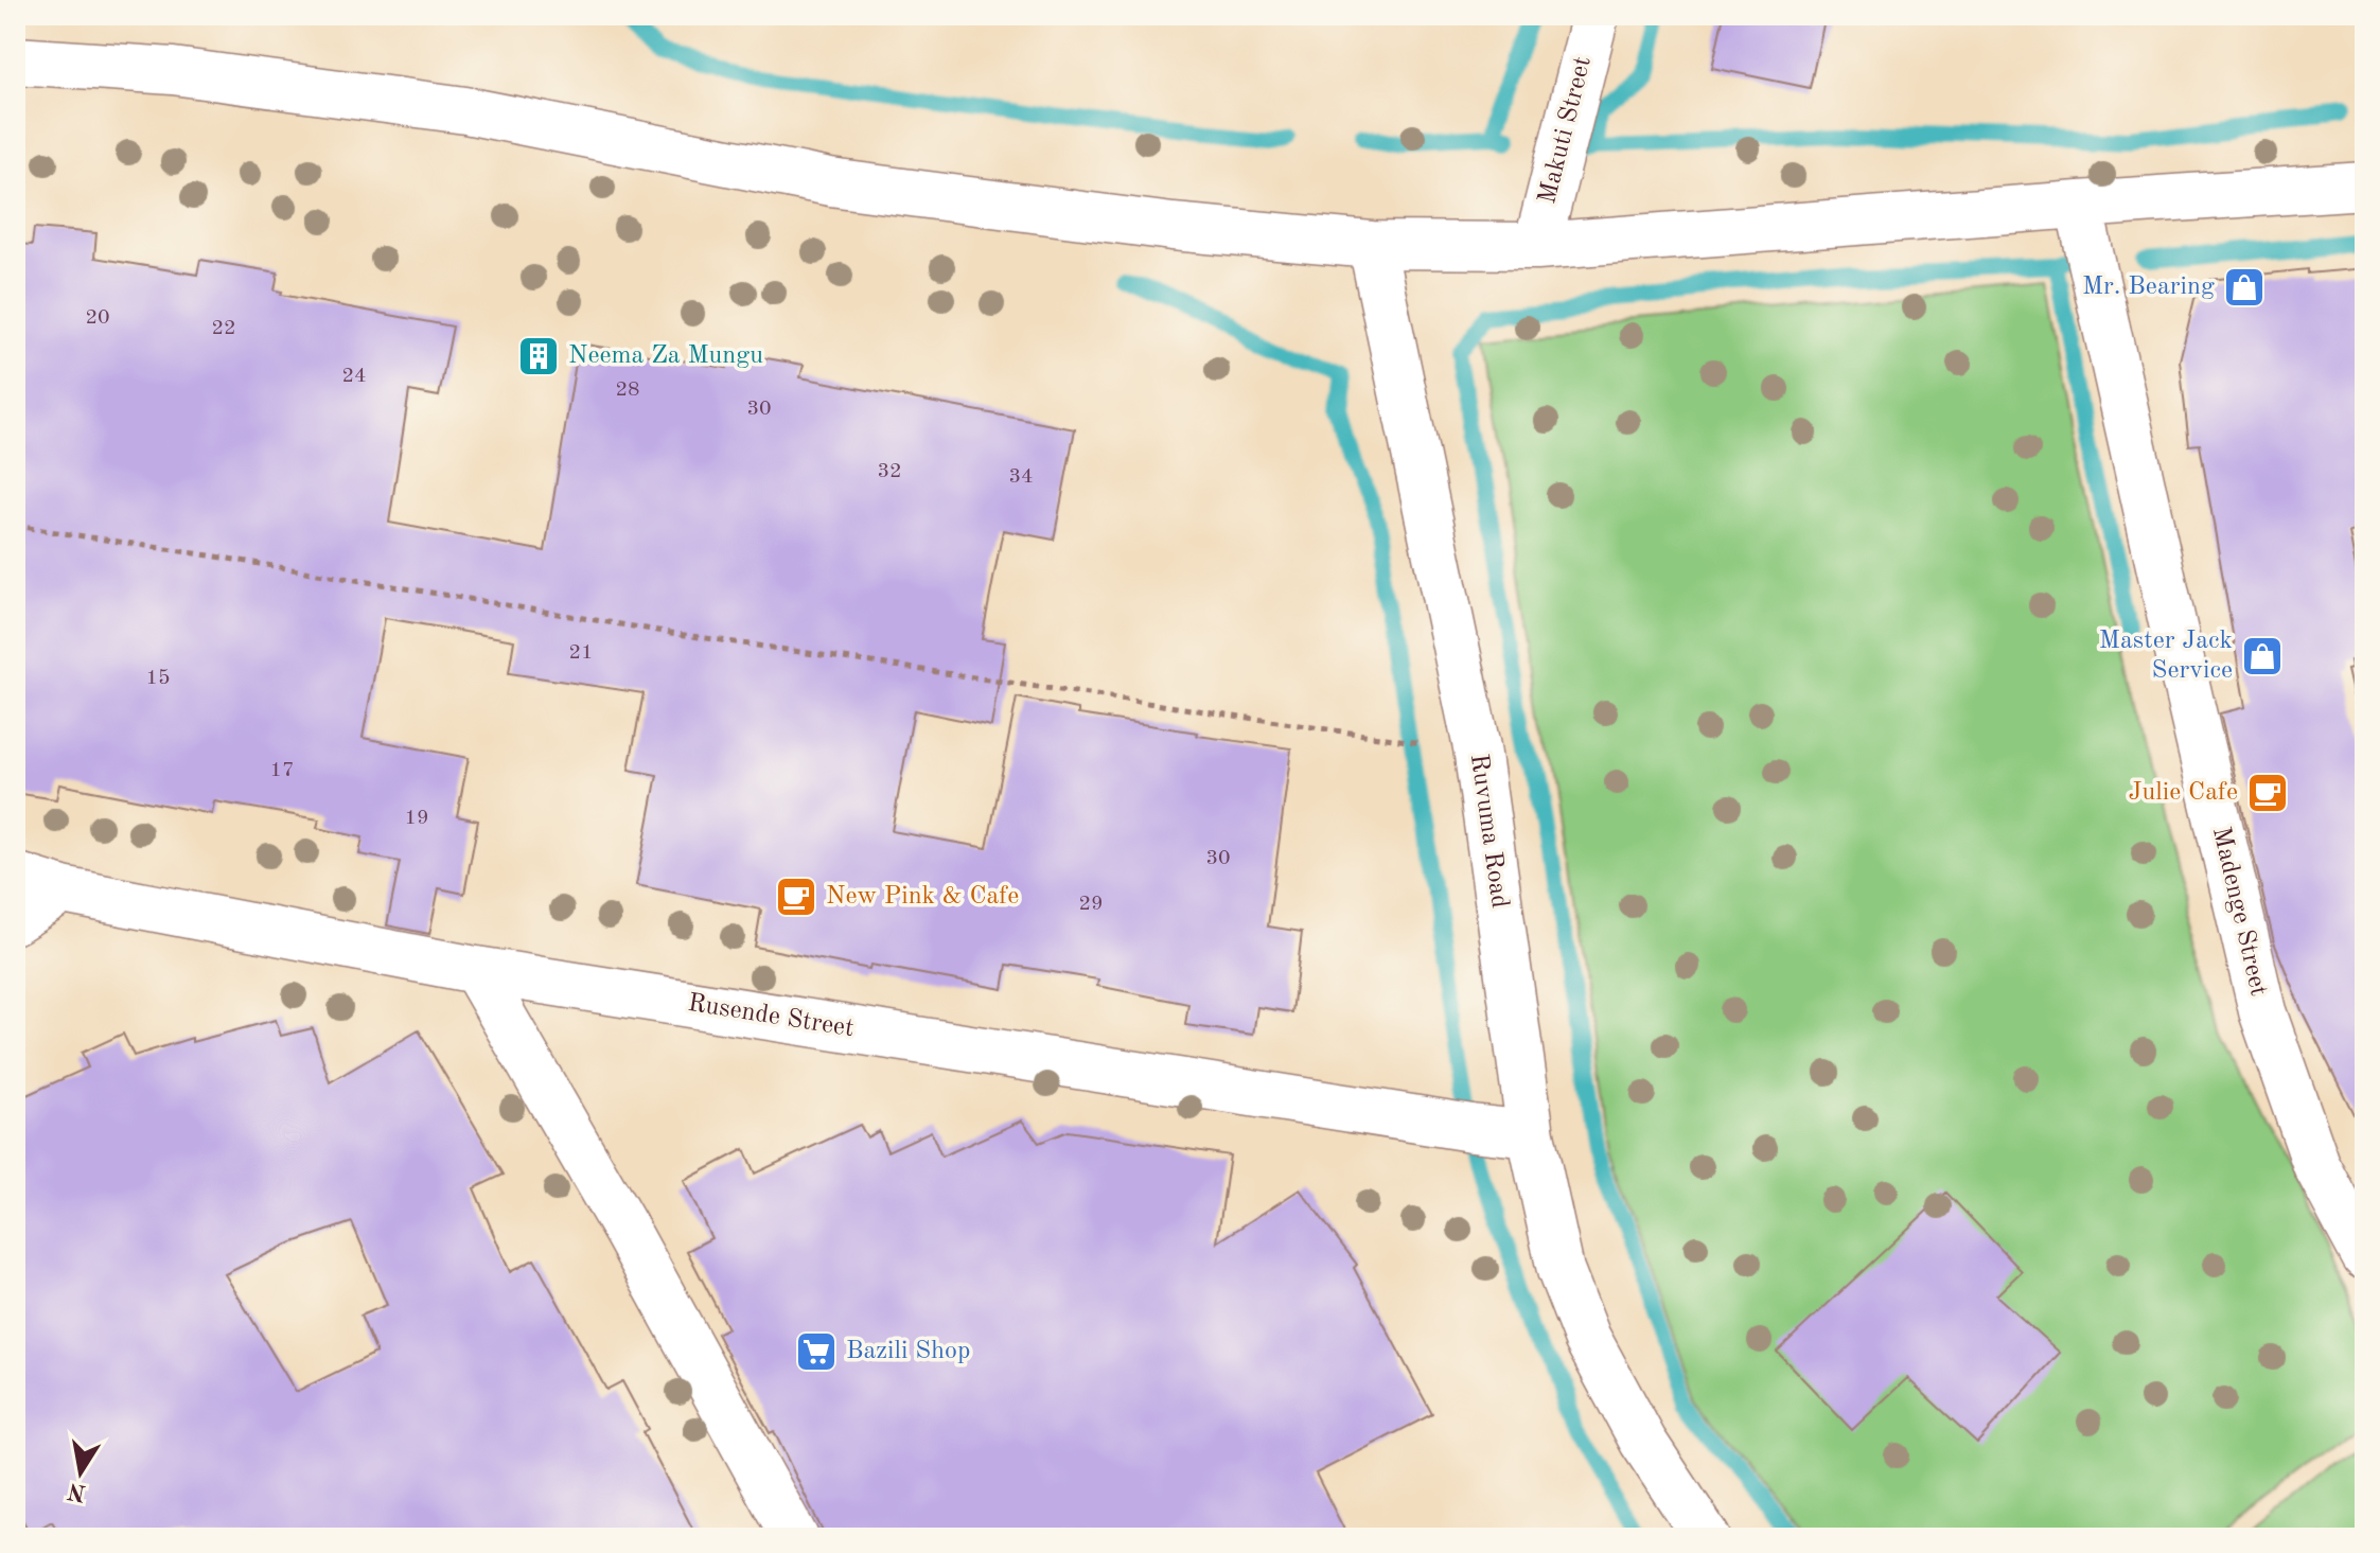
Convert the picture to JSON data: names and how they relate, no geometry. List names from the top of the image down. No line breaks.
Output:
{"streets":{"street":["Makuti Street","Ruvuma Road","Madenge Street","Rusende Street"]},"crossings":[["Ruvuma Road","Rusende Street"]],"places":{"shop":["Mr. Bearing","Master Jack Service"],"building":["Neema Za Mungu"],"cafe":["Julie Cafe","New Pink & Cafe"],"supermarket":["Bazili Shop"]},"house_numbers":["20","22","24","28","30","32","34","21","15","17","19","30","29"],"north":"bottom"}
